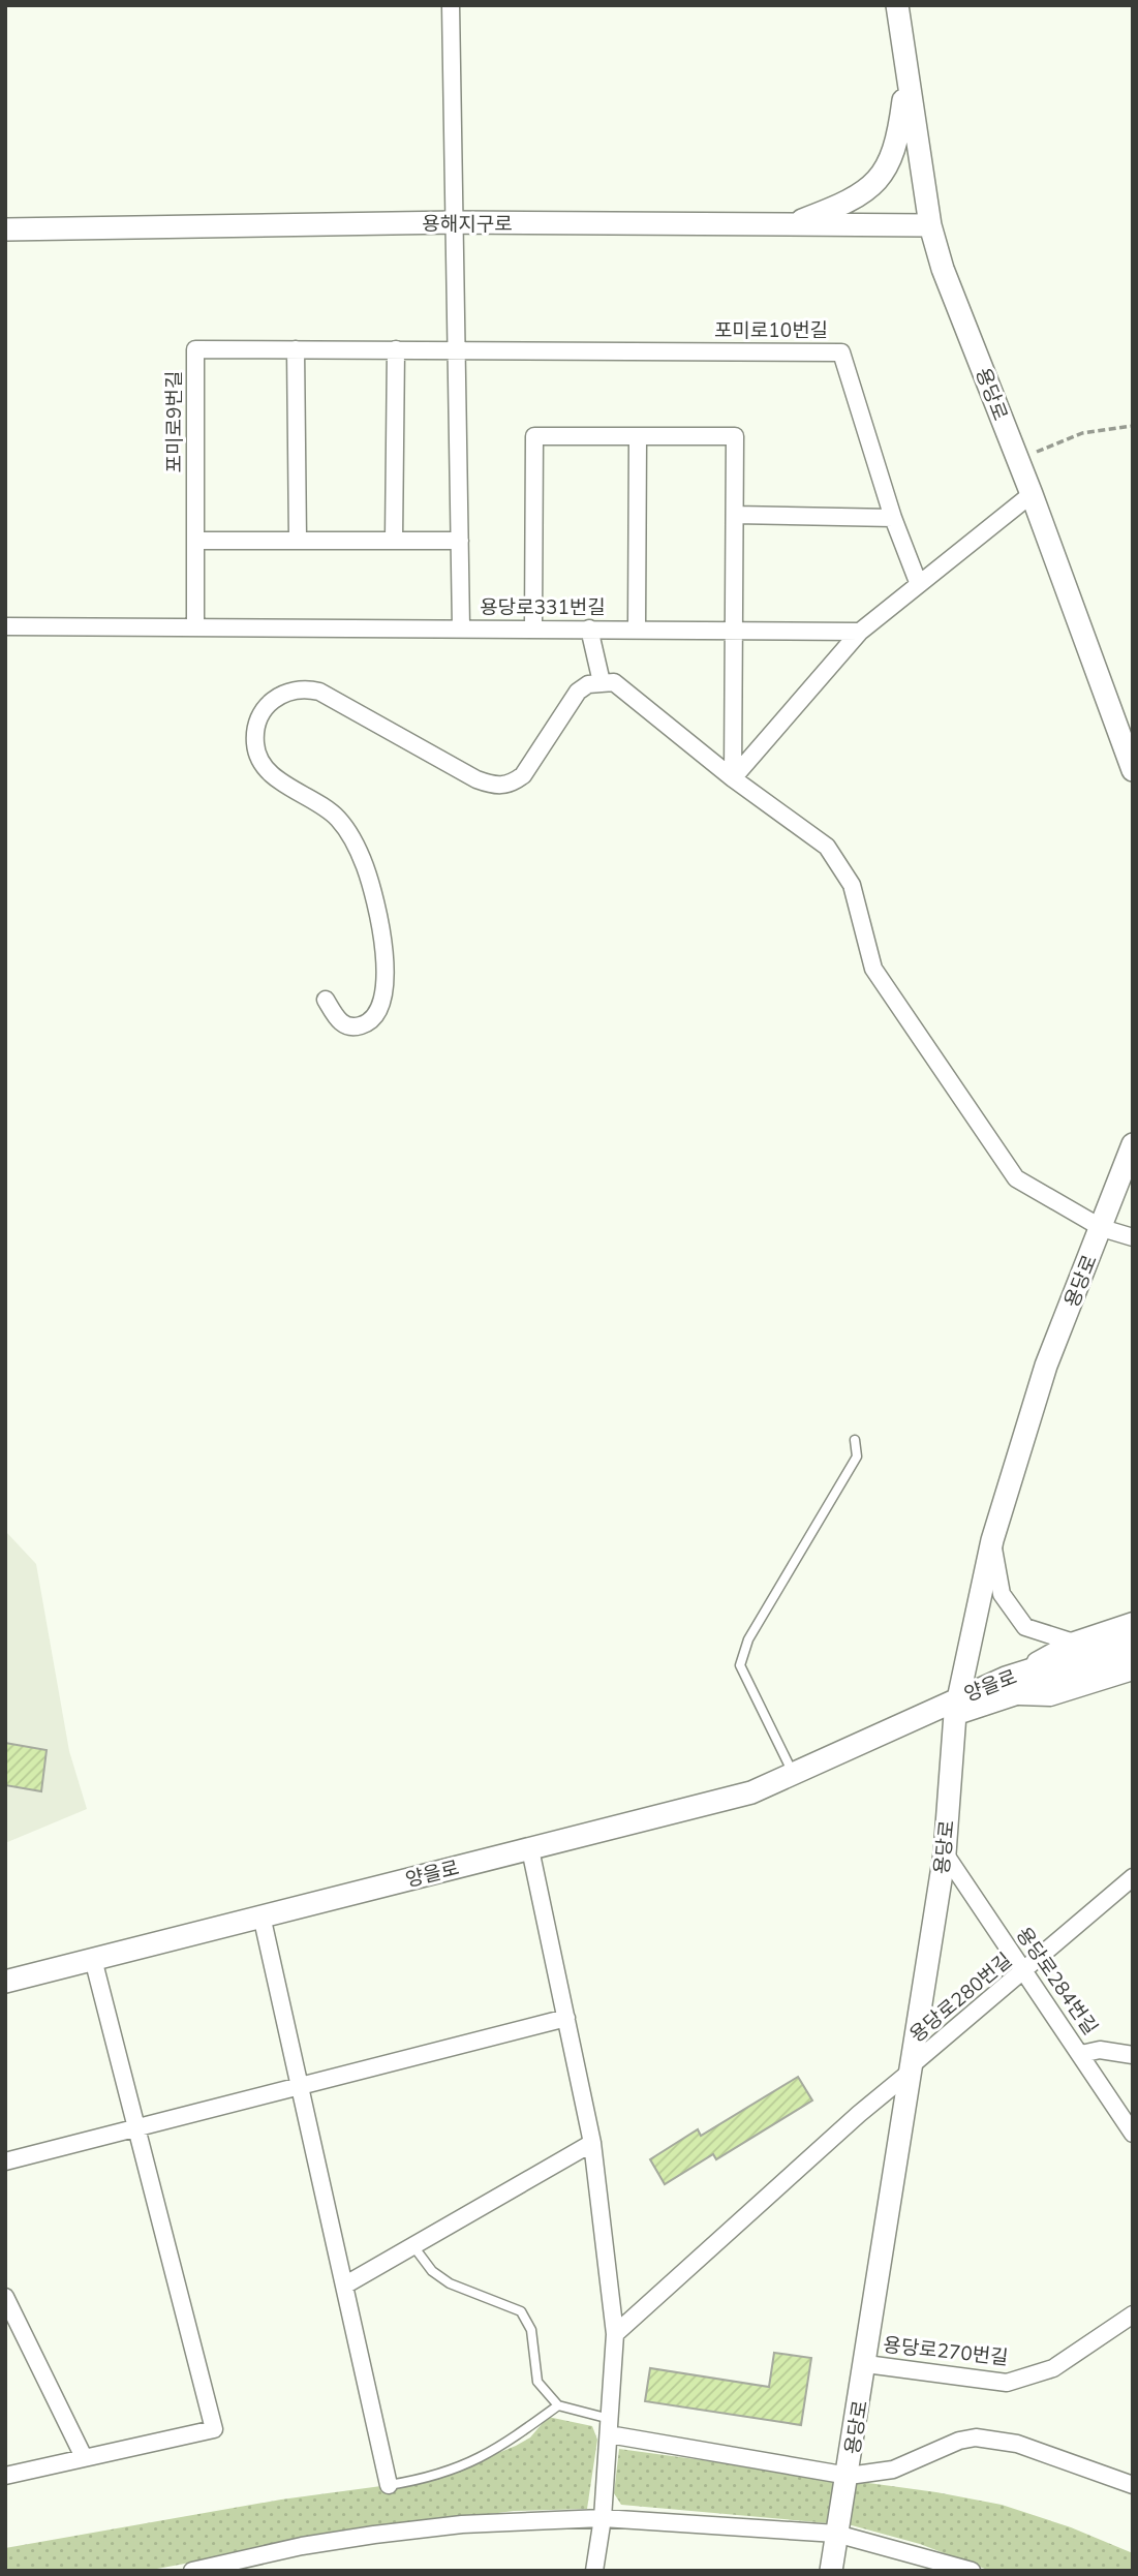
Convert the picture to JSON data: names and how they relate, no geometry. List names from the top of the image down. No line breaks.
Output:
{"streets":{"street":["용해지구로","포미로10번길","용당로","포미로9번길","용당로331번길","양을로","용당로284번길","용당로280번길","용당로270번길"]},"crossings":[["용해지구로","용당로"],["포미로10번길","포미로9번길"],["용당로","양을로"],["용당로","용당로284번길"],["용당로","용당로280번길"],["용당로","용당로270번길"],["포미로9번길","용당로331번길"],["용당로284번길","용당로280번길"]]}
